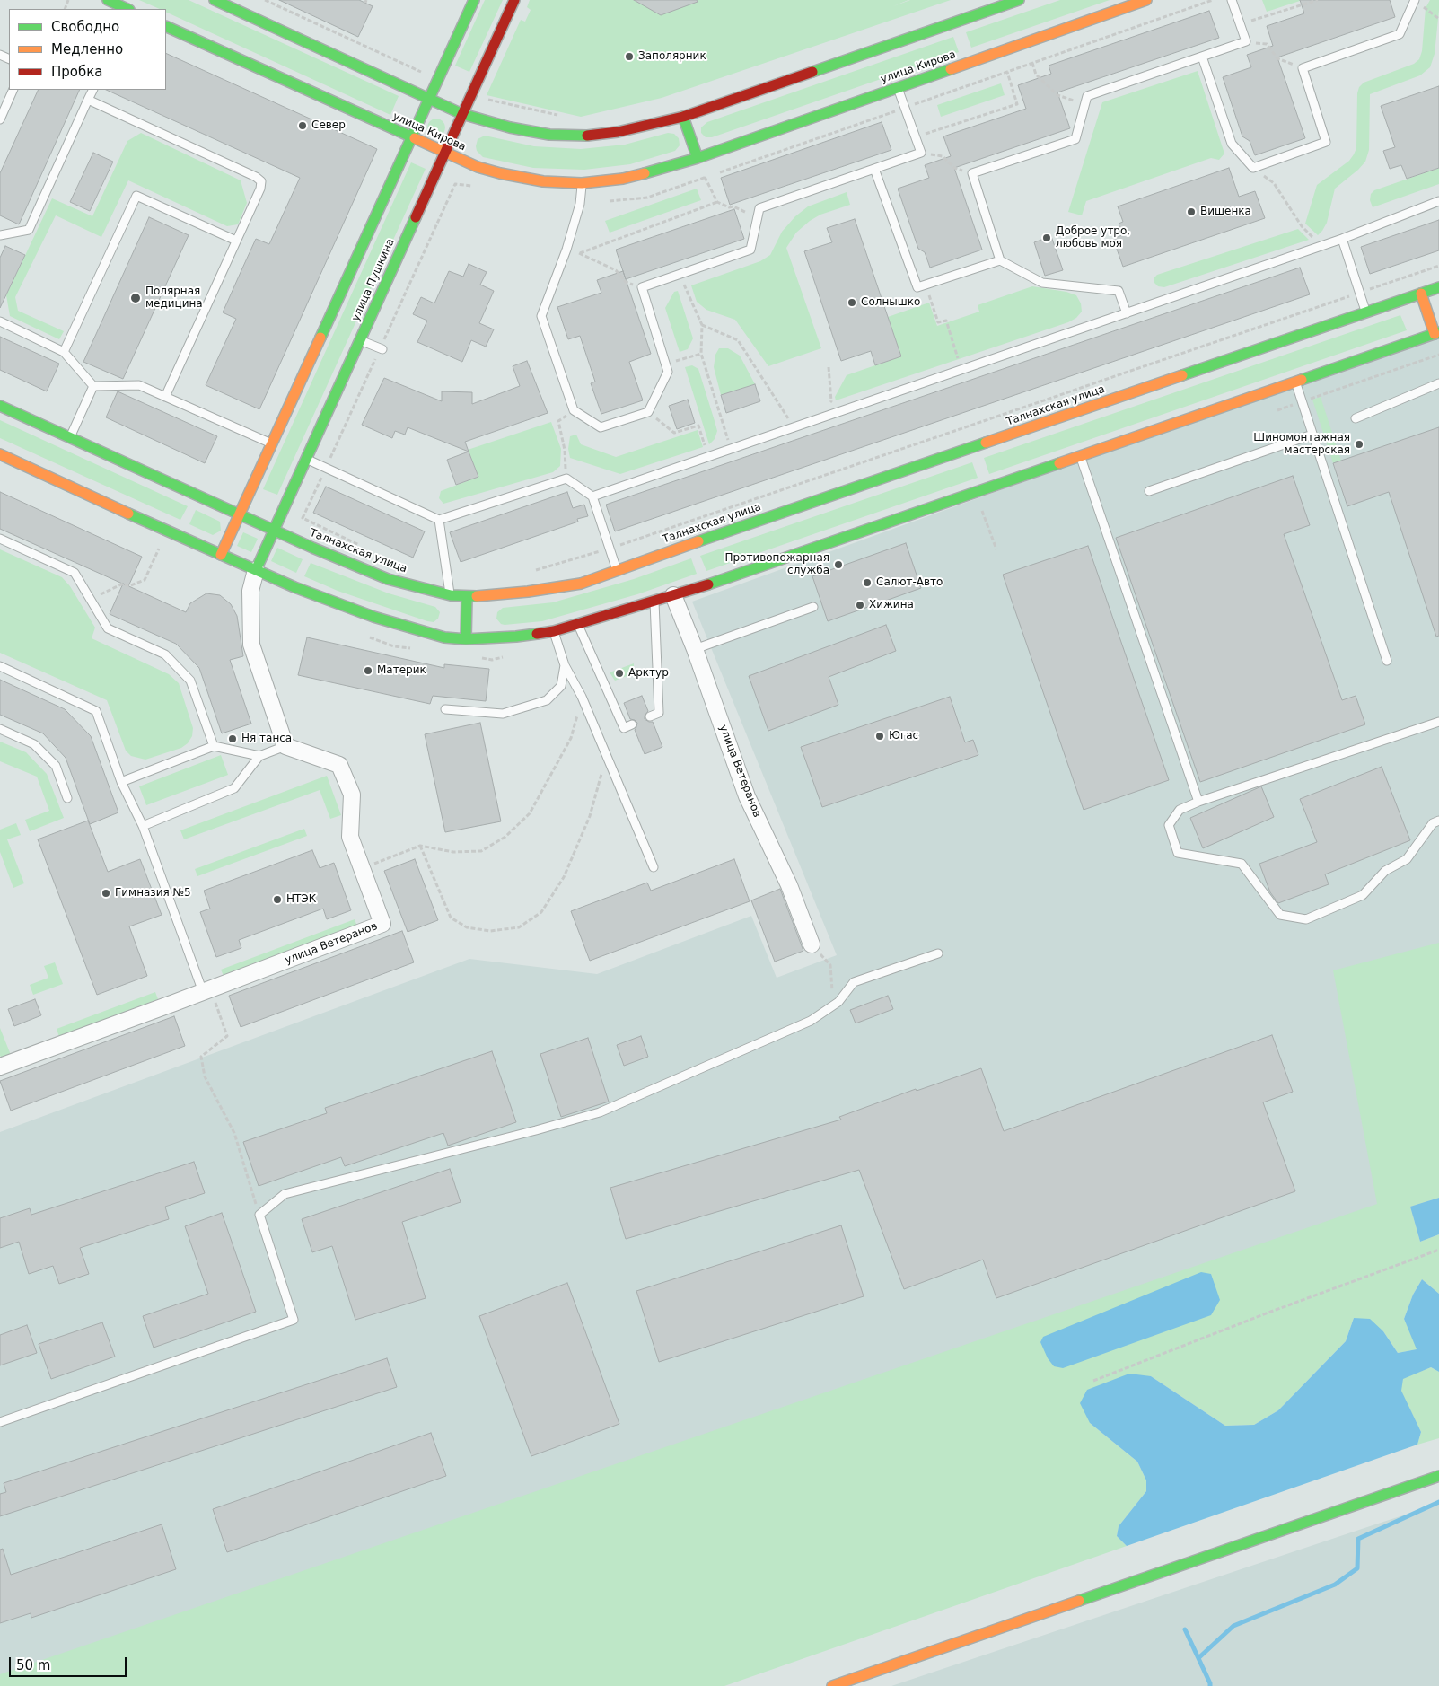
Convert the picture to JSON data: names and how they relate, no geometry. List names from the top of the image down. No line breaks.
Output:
{"streets":{"street":["улица Кирова","улица Пушкина","Талнахская улица","улица Ветеранов"]},"crossings":[["улица Кирова","улица Пушкина"],["улица Пушкина","Талнахская улица"]],"places":["Заполярник","Север","Вишенка","Доброе утро, любовь моя","Полярная медицина","Солнышко","Шиномонтажная мастерская","Противопожарная служба","Салют-Авто","Хижина","Материк","Арктур","Югас","Ня танса","Гимназия №5","НТЭК"],"legend":["Свободно","Медленно","Пробка"],"scale_bar":"50 m"}
